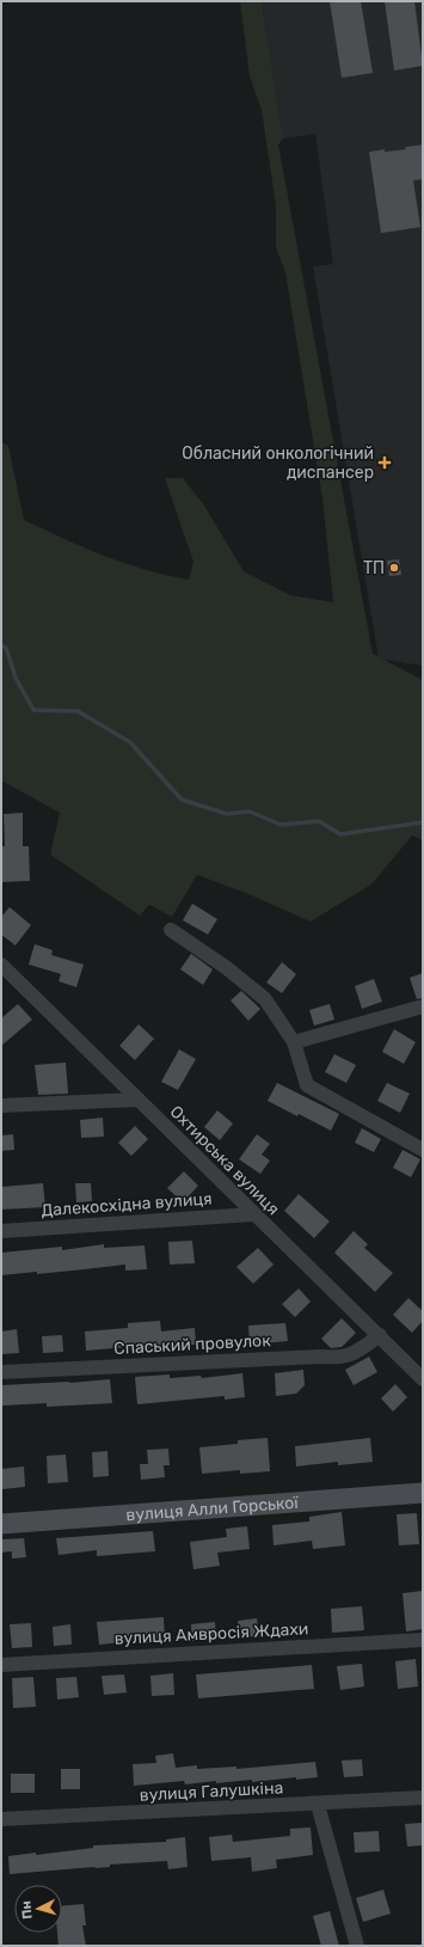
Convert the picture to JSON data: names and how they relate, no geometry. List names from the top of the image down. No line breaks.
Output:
{"streets":{"street":["Охтирська вулиця","Далекосхідна вулиця","Спаський провулок","вулиця Алли Горської","вулиця Амвросія Ждахи","вулиця Галушкіна"]},"crossings":[["Охтирська вулиця","Далекосхідна вулиця"],["Охтирська вулиця","Спаський провулок"]],"places":{"health":["Обласний онкологічний диспансер"],"other":["ТП"]},"north":"left"}
